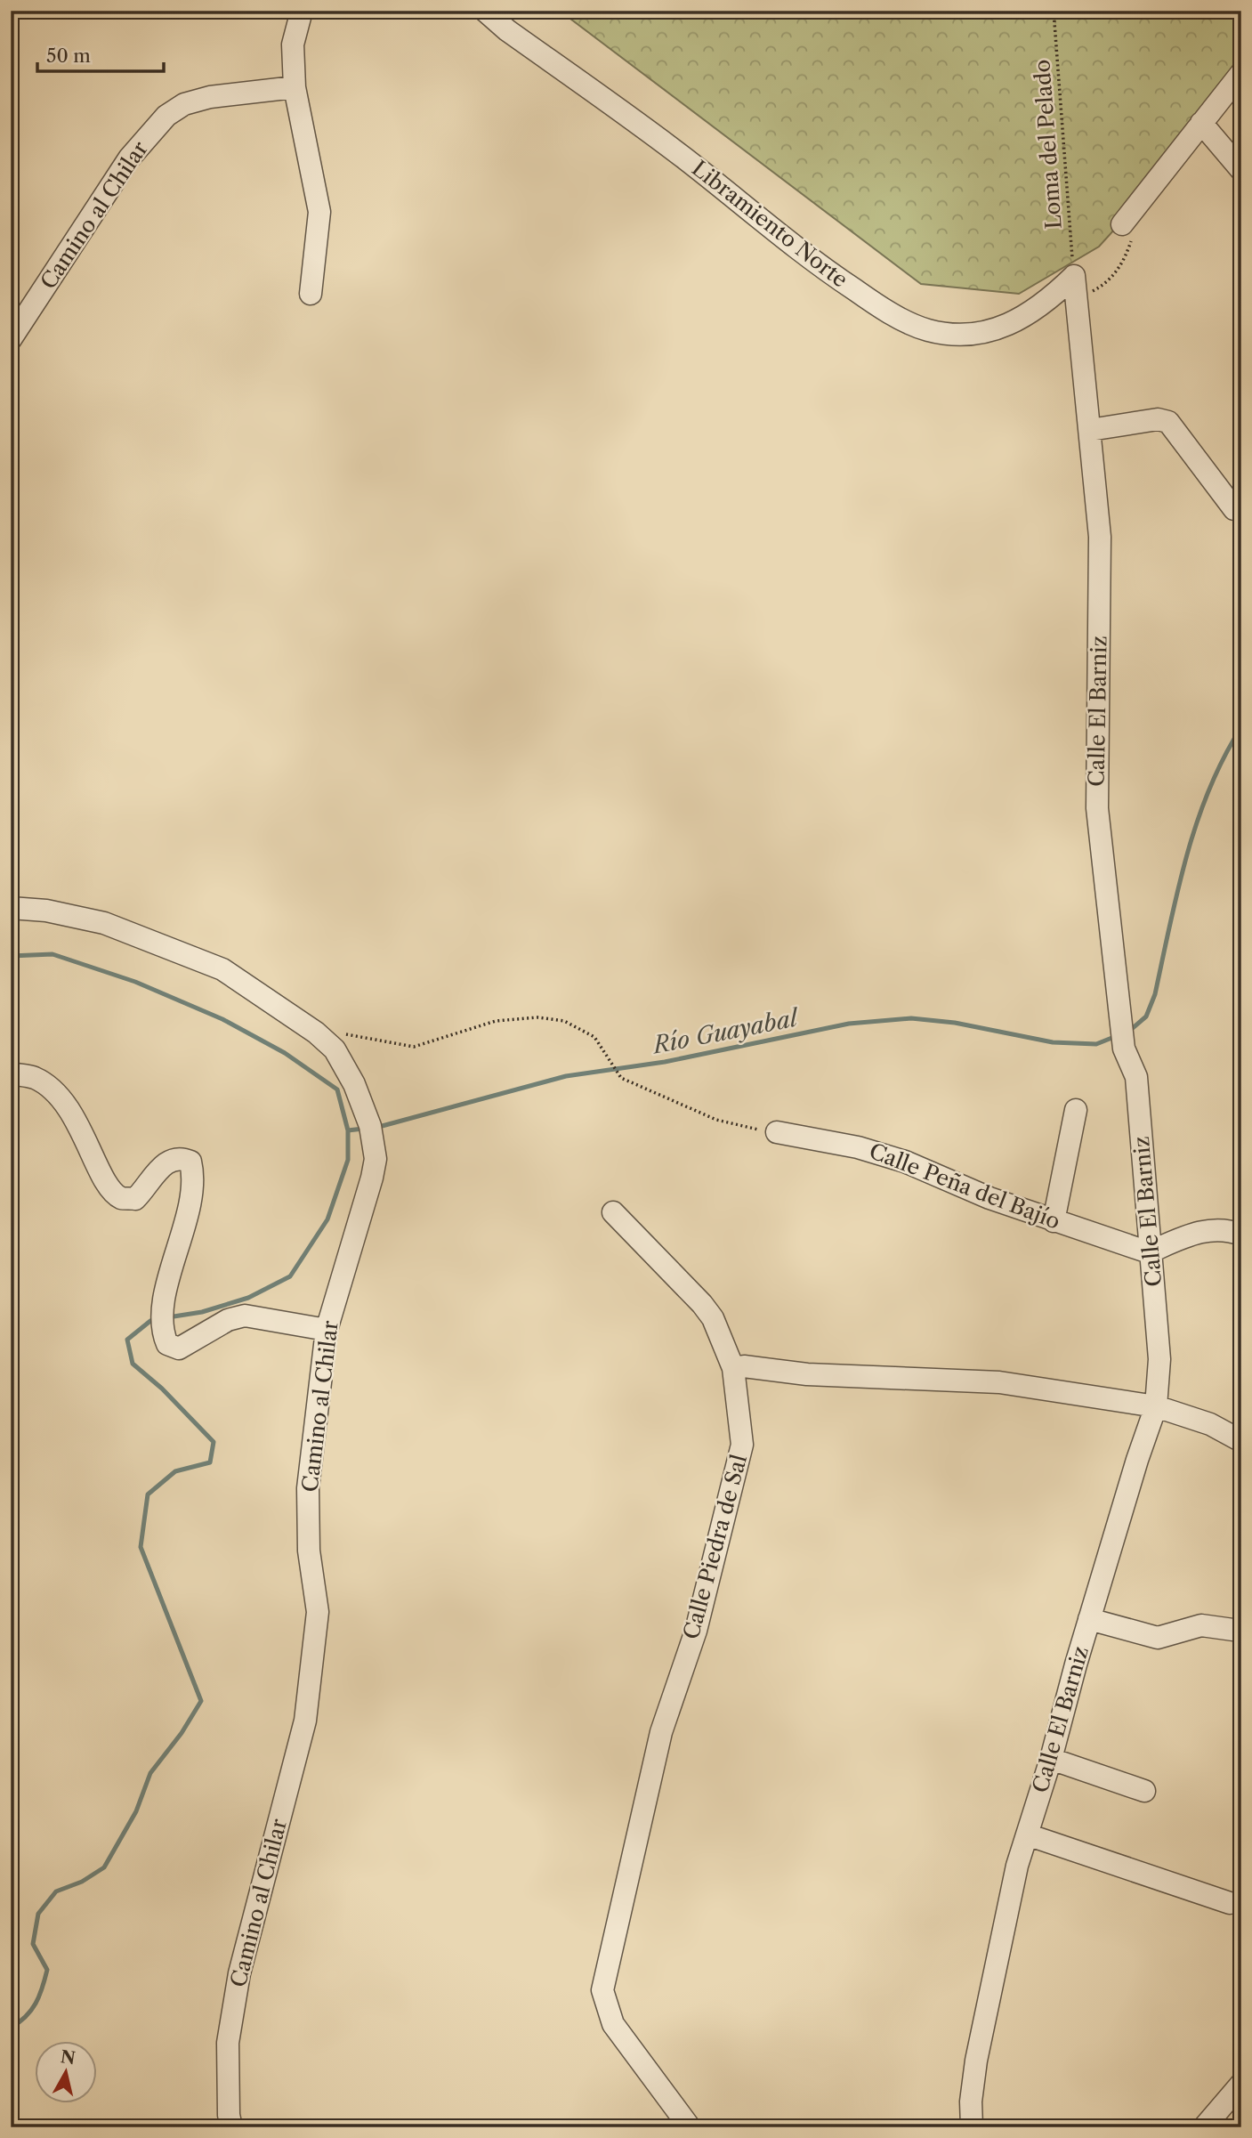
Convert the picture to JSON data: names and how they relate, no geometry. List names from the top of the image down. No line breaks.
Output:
{"streets":{"street":["Camino al Chilar","Libramiento Norte","Calle El Barniz","Calle Peña del Bajío","Calle Piedra de Sal"],"path":["Loma del Pelado"]},"crossings":[["Loma del Pelado","Libramiento Norte"],["Loma del Pelado","Calle El Barniz"],["Libramiento Norte","Calle El Barniz"],["Calle El Barniz","Calle Peña del Bajío"]],"water":["Río Guayabal"],"scale_bar":"50 m","north":"top"}
